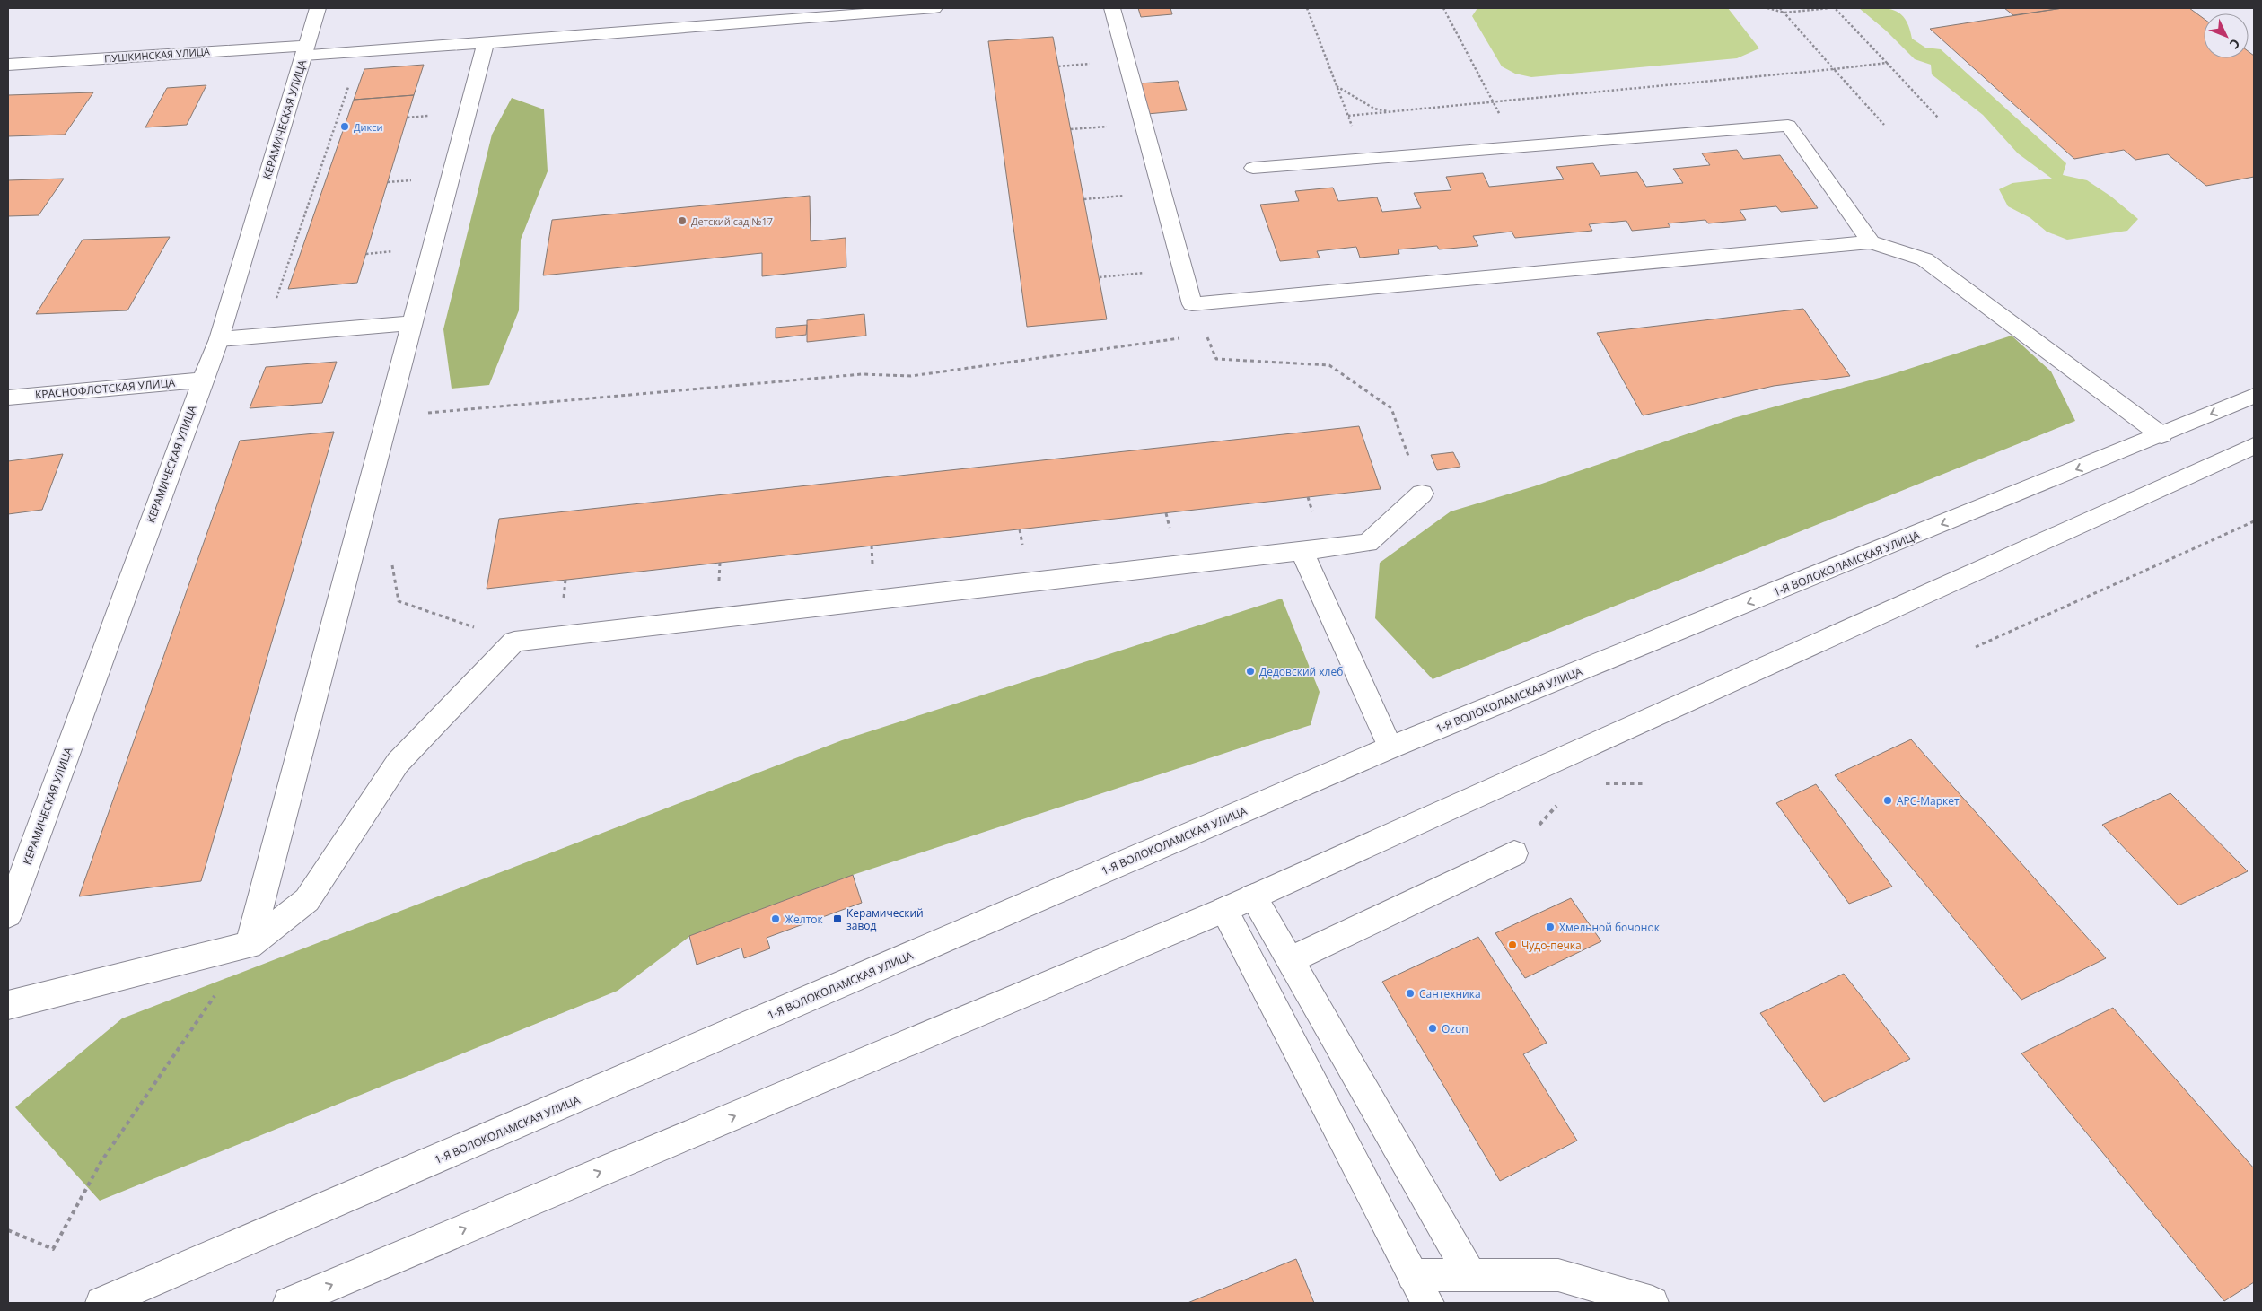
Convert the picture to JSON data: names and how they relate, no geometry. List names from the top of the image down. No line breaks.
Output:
{"streets":{"main road":["ПУШКИНСКАЯ УЛИЦА","КЕРАМИЧЕСКАЯ УЛИЦА","КРАСНОФЛОТСКАЯ УЛИЦА","1-Я ВОЛОКОЛАМСКАЯ УЛИЦА"]},"crossings":[["ПУШКИНСКАЯ УЛИЦА","КЕРАМИЧЕСКАЯ УЛИЦА"],["КЕРАМИЧЕСКАЯ УЛИЦА","КРАСНОФЛОТСКАЯ УЛИЦА"]],"places":{"other":["Дикси","Детский сад №17","Дедовский хлеб","АРС-Маркет","Желток","Хмельной бочонок","Чудо-печка","Сантехника","Ozon"],"transit":["Керамический завод"]},"north":"bottom right"}
